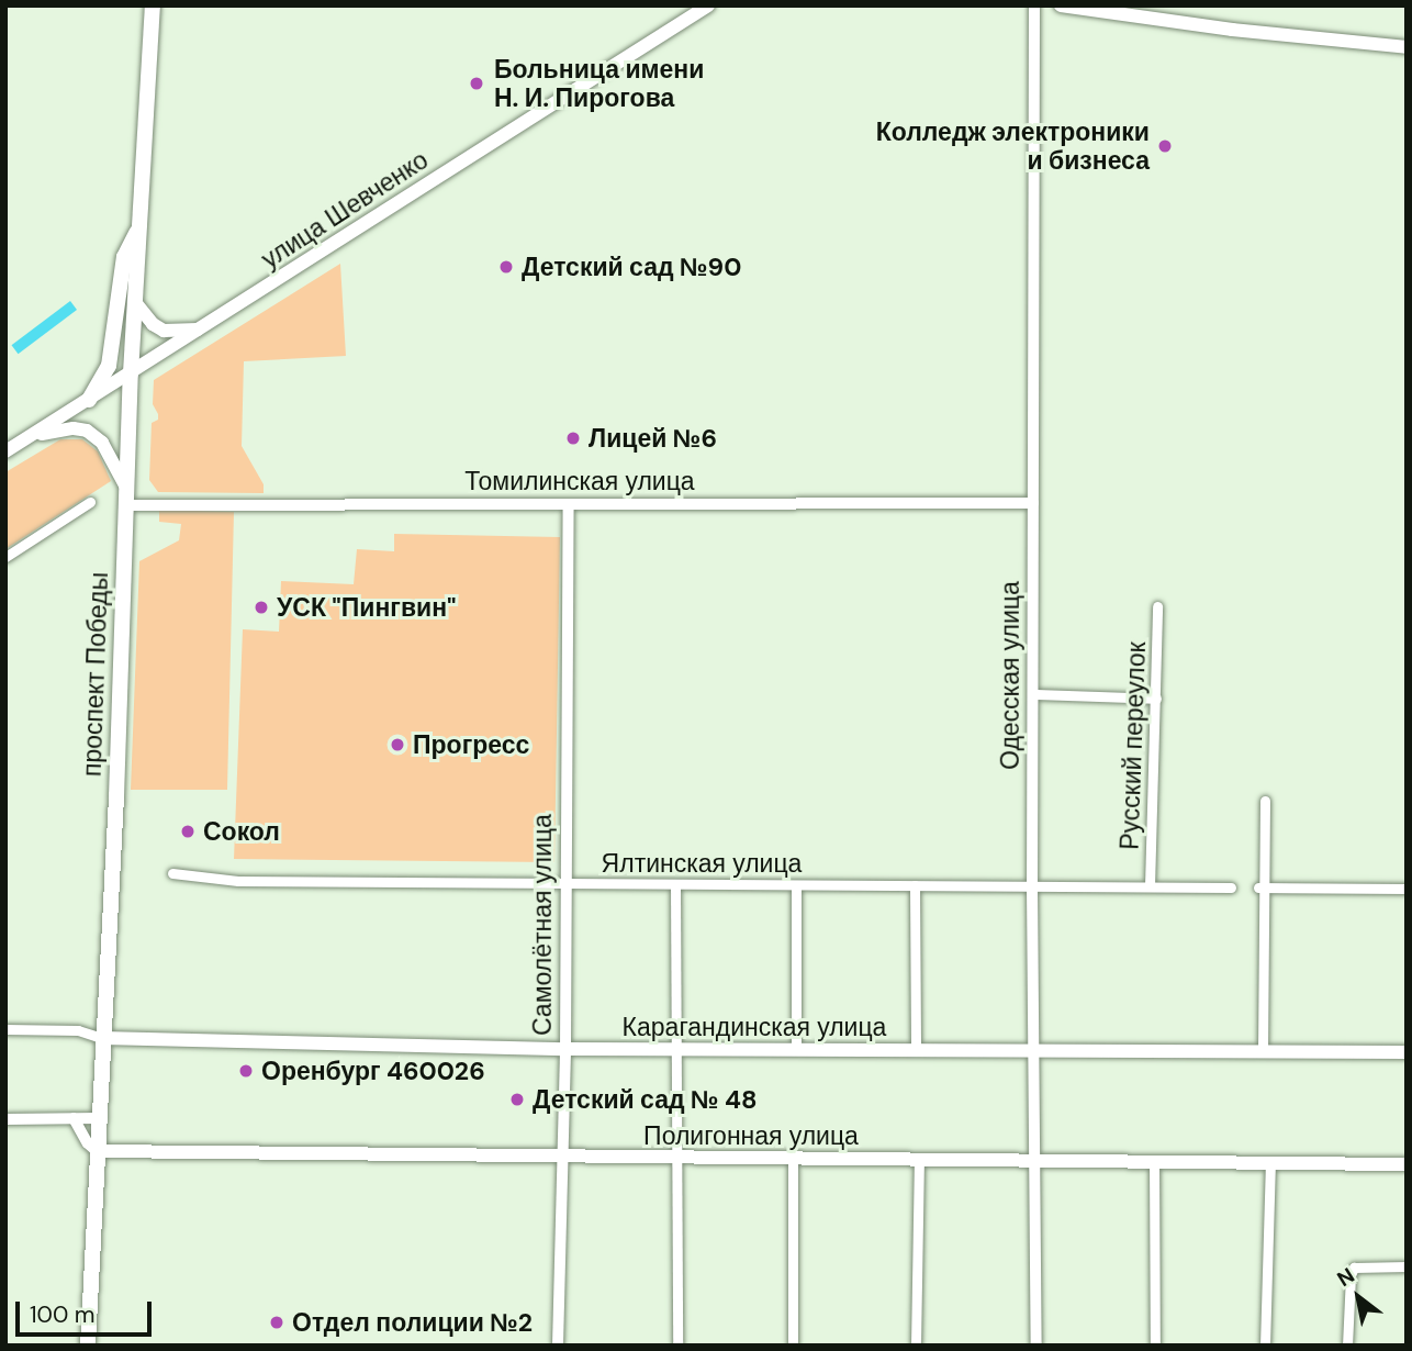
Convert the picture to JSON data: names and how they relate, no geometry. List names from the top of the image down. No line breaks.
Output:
{"streets":{"main road":["улица Шевченко","проспект Победы","Карагандинская улица","Полигонная улица"],"street":["Томилинская улица","Одесская улица","Русский переулок","Ялтинская улица","Самолётная улица"]},"crossings":[["улица Шевченко","проспект Победы"],["Томилинская улица","проспект Победы"],["Томилинская улица","Одесская улица"],["Томилинская улица","Самолётная улица"],["проспект Победы","Карагандинская улица"],["проспект Победы","Полигонная улица"],["Одесская улица","Ялтинская улица"],["Одесская улица","Карагандинская улица"],["Одесская улица","Полигонная улица"],["Русский переулок","Ялтинская улица"],["Ялтинская улица","Самолётная улица"],["Самолётная улица","Карагандинская улица"],["Самолётная улица","Полигонная улица"]],"places":["Больница имени Н. И. Пирогова","Колледж электроники и бизнеса","Детский сад №90","Лицей №6","УСК \"Пингвин\"","Прогресс","Сокол","Оренбург 460026","Детский сад № 48","Отдел полиции №2"],"scale_bar":"100 m","north":"top left"}
